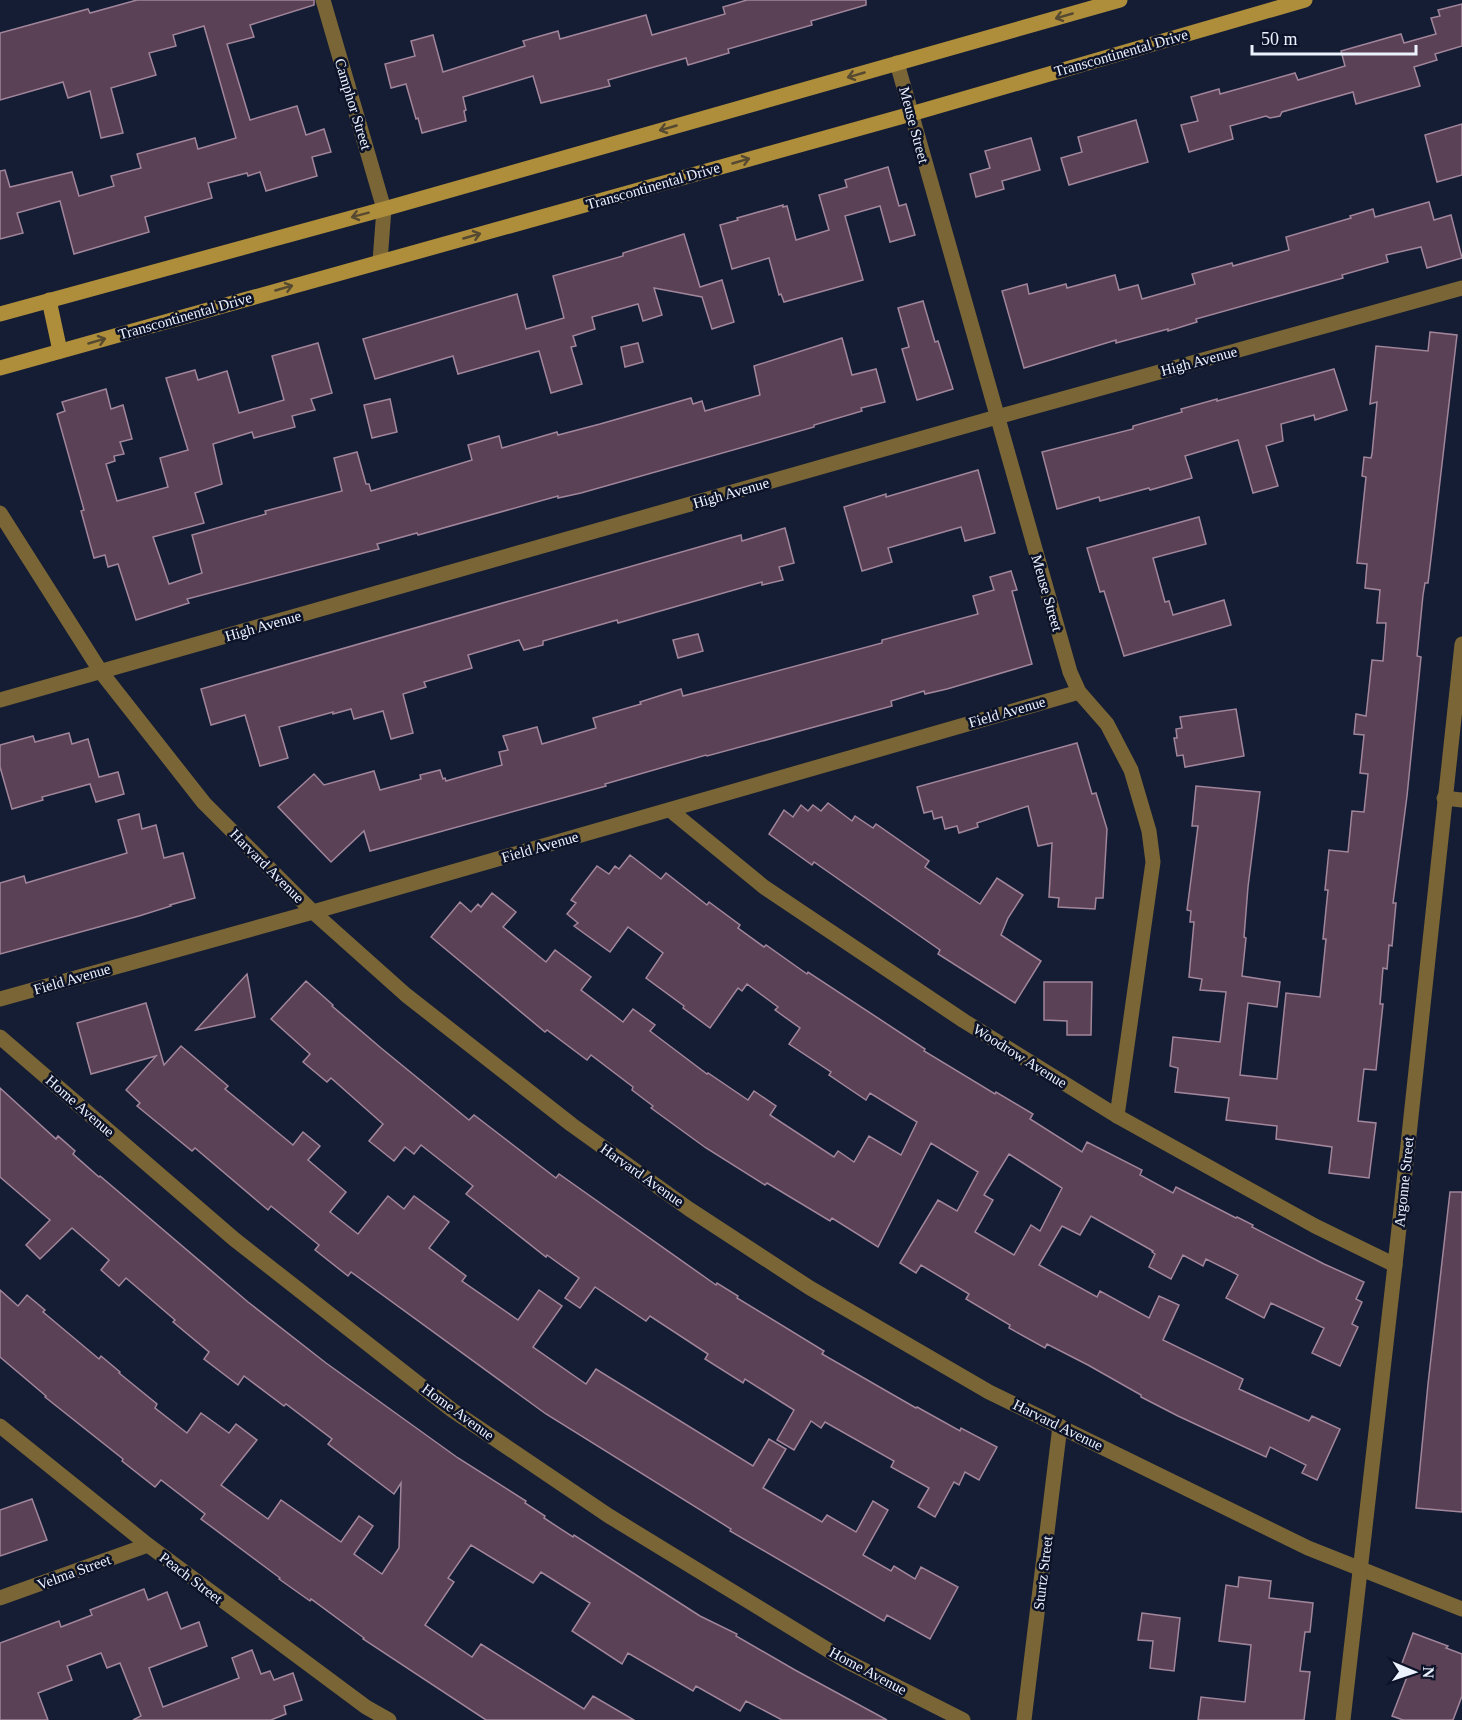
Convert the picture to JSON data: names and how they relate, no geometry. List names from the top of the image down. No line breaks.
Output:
{"streets":{"street":["Transcontinental Drive","Camphor Street","Meuse Street","High Avenue","Field Avenue","Harvard Avenue","Woodrow Avenue","Home Avenue","Argonne Street","Velma Street","Sturtz Street","Peach Street"]},"crossings":[["Transcontinental Drive","Meuse Street"],["Meuse Street","High Avenue"],["Meuse Street","Field Avenue"],["Meuse Street","Woodrow Avenue"],["High Avenue","Harvard Avenue"],["Field Avenue","Harvard Avenue"],["Field Avenue","Woodrow Avenue"],["Harvard Avenue","Argonne Street"],["Harvard Avenue","Sturtz Street"],["Woodrow Avenue","Argonne Street"],["Velma Street","Peach Street"]],"scale_bar":"50 m","north":"right"}
